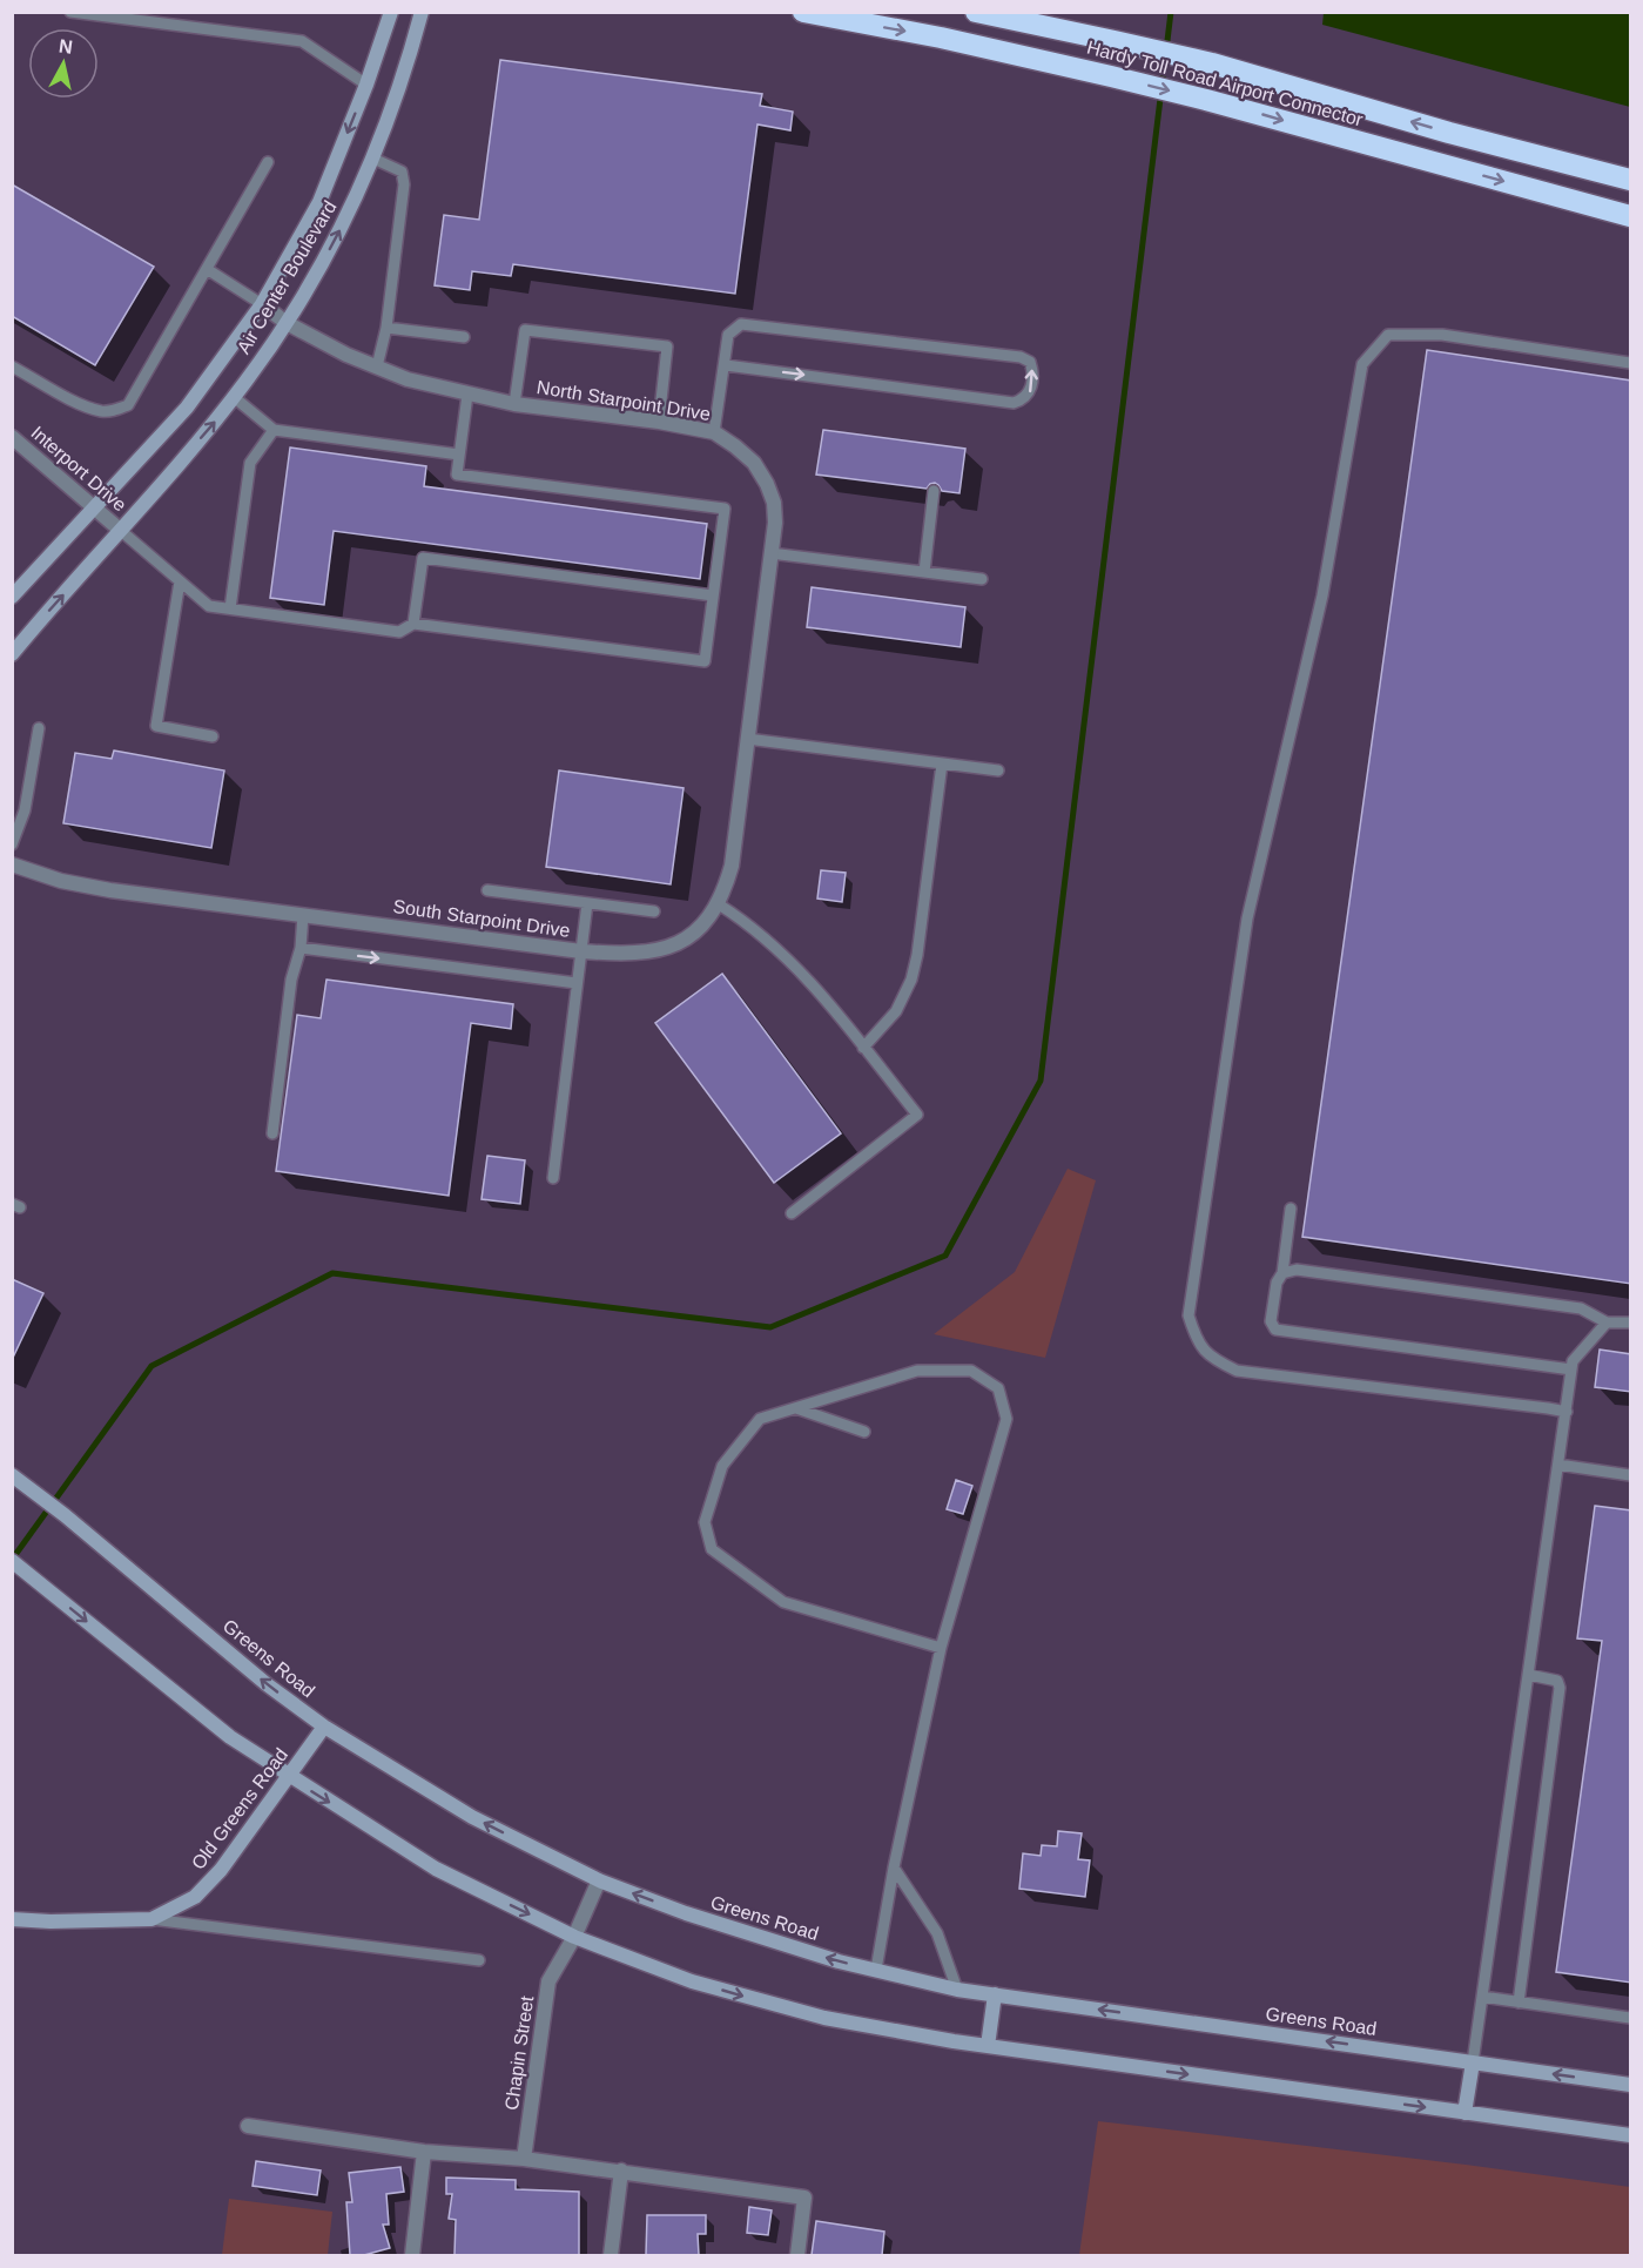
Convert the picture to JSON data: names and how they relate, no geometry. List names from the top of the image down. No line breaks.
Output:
{"streets":{"highway":["Hardy Toll Road Airport Connector"],"main road":["Air Center Boulevard","Greens Road","Old Greens Road"],"street":["North Starpoint Drive","Interport Drive","South Starpoint Drive","Chapin Street"]},"crossings":[["Air Center Boulevard","North Starpoint Drive"],["Air Center Boulevard","Interport Drive"],["North Starpoint Drive","South Starpoint Drive"],["Greens Road","Old Greens Road"],["Greens Road","Chapin Street"]],"north":"top"}
